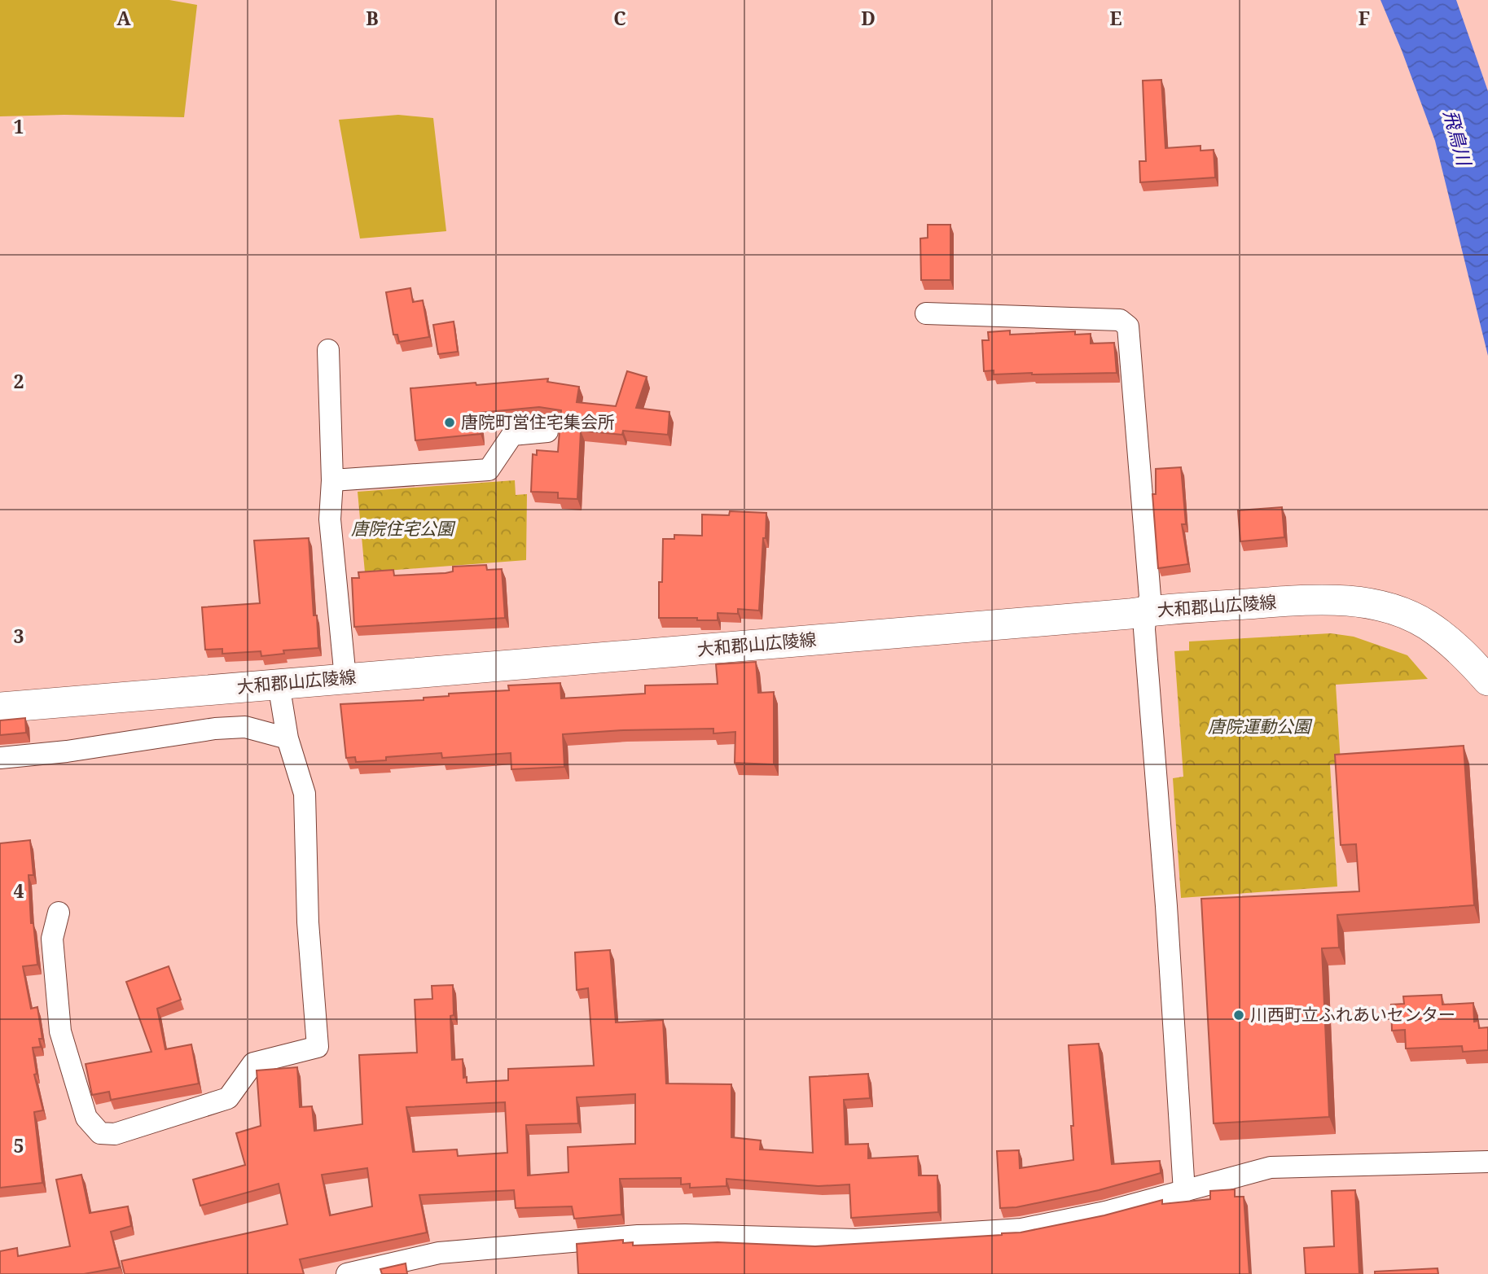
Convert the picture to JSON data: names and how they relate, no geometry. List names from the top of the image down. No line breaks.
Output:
{"streets":{"main road":["大和郡山広陵線"]},"water":["飛鳥川"],"parks":["唐院住宅公園","唐院運動公園"],"places":["唐院町営住宅集会所","川西町立ふれあいセンター"],"grid":{"columns":["A","B","C","D","E","F"],"rows":["1","2","3","4","5"]}}
